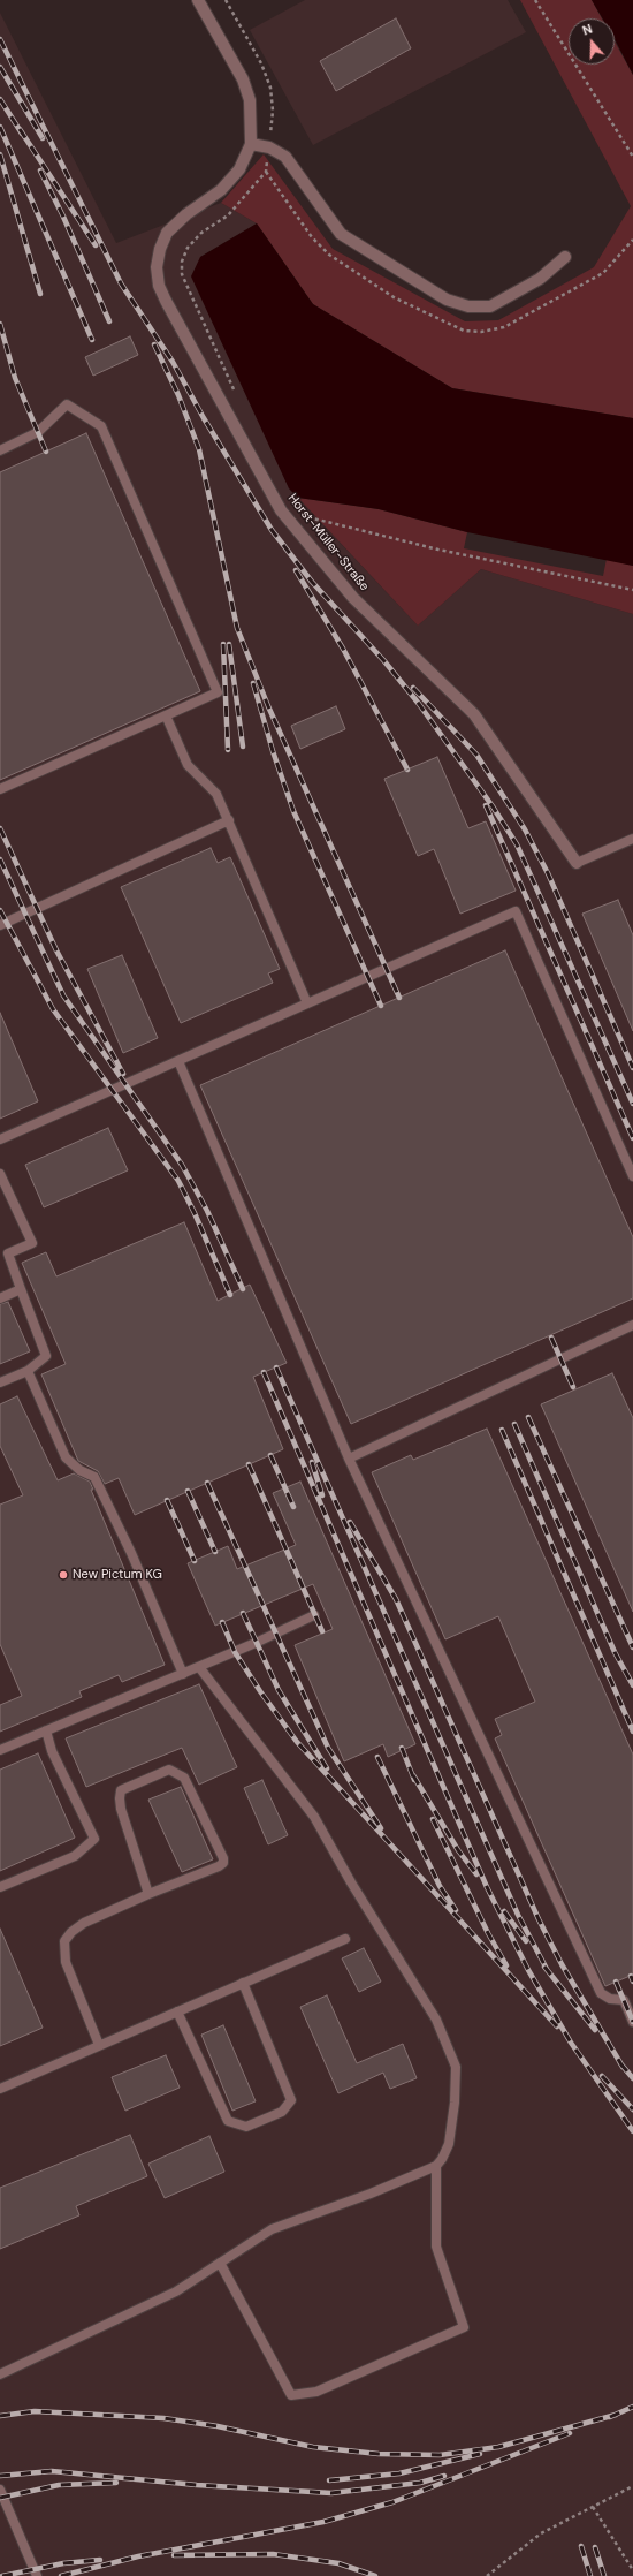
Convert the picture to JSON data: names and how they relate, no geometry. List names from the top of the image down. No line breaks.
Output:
{"streets":{"street":["Horst-Müller-Straße"]},"places":["New Pictum KG"],"north":"top"}
